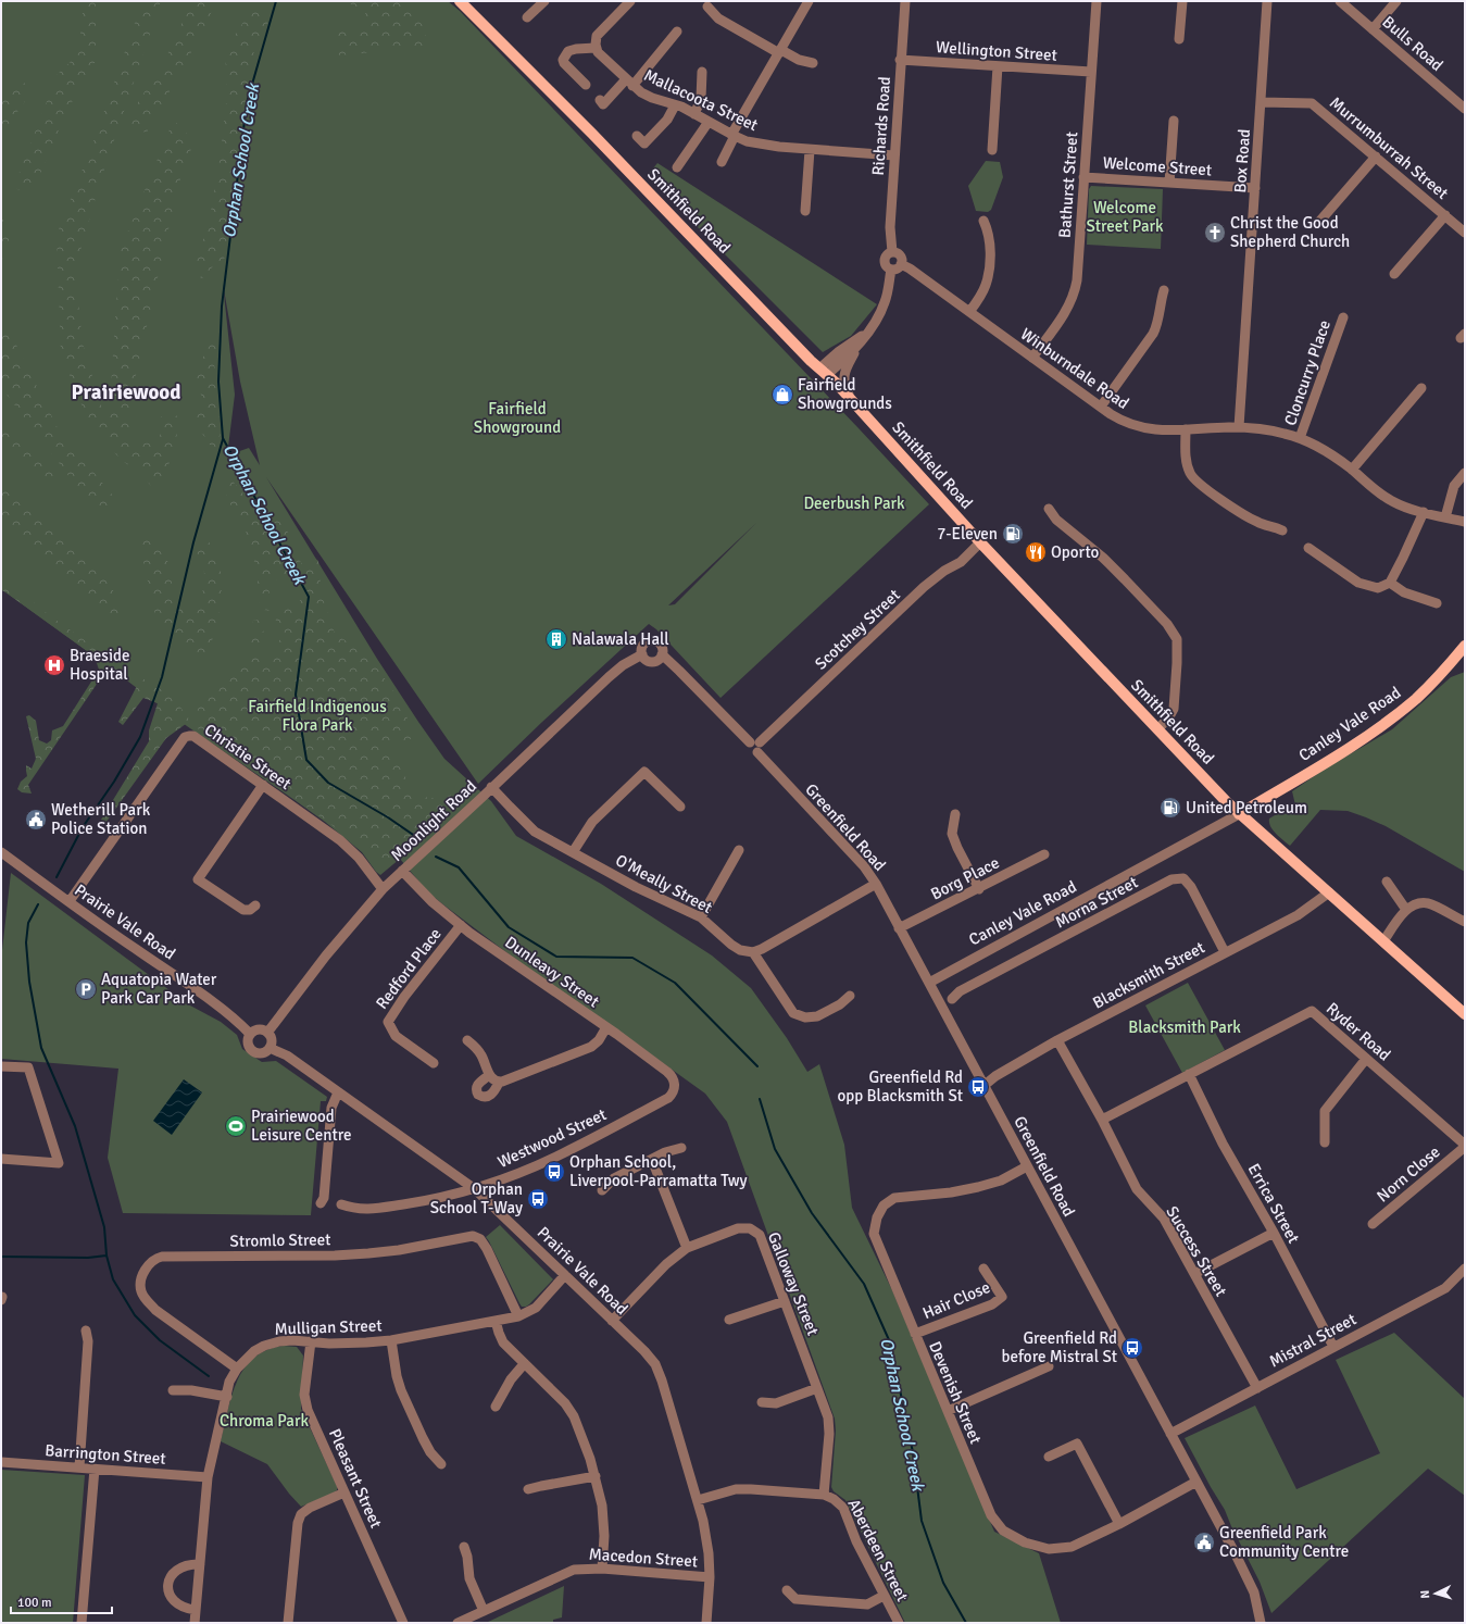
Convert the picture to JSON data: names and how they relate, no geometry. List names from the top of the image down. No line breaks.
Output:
{"streets":{"main road":["Smithfield Road","Canley Vale Road"],"street":["Bulls Road","Wellington Street","Mallacoota Street","Richards Road","Murrumburrah Street","Box Road","Welcome Street","Bathurst Street","Winburndale Road","Cloncurry Place","Scotchey Street","Christie Street","Moonlight Road","Greenfield Road","Borg Place","O'Meally Street","Morna Street","Prairie Vale Road","Redford Place","Dunleavy Street","Blacksmith Street","Ryder Road","Westwood Street","Norn Close","Errica Street","Stromlo Street","Success Street","Galloway Street","Hair Close","Mulligan Street","Mistral Street","Devenish Street","Barrington Street","Pleasant Street","Aberdeen Street","Macedon Street"]},"crossings":[["Wellington Street","Richards Road"],["Wellington Street","Bathurst Street"],["Mallacoota Street","Richards Road"],["Richards Road","Smithfield Road"],["Richards Road","Winburndale Road"],["Murrumburrah Street","Box Road"],["Box Road","Welcome Street"],["Box Road","Winburndale Road"],["Welcome Street","Bathurst Street"],["Bathurst Street","Winburndale Road"],["Smithfield Road","Scotchey Street"],["Smithfield Road","Canley Vale Road"],["Smithfield Road","Blacksmith Street"],["Winburndale Road","Cloncurry Place"],["Scotchey Street","Greenfield Road"],["Canley Vale Road","Greenfield Road"],["Christie Street","Moonlight Road"],["Christie Street","Prairie Vale Road"],["Moonlight Road","Greenfield Road"],["Moonlight Road","O'Meally Street"],["Moonlight Road","Prairie Vale Road"],["Moonlight Road","Dunleavy Street"],["Greenfield Road","Borg Place"],["Greenfield Road","Blacksmith Street"],["Greenfield Road","Mistral Street"],["Greenfield Road","Devenish Street"],["Morna Street","Blacksmith Street"],["Prairie Vale Road","Westwood Street"],["Prairie Vale Road","Galloway Street"],["Prairie Vale Road","Mulligan Street"],["Prairie Vale Road","Aberdeen Street"],["Prairie Vale Road","Macedon Street"],["Redford Place","Dunleavy Street"],["Dunleavy Street","Westwood Street"],["Blacksmith Street","Success Street"],["Ryder Road","Norn Close"],["Ryder Road","Errica Street"],["Ryder Road","Success Street"],["Errica Street","Mistral Street"],["Stromlo Street","Mulligan Street"],["Success Street","Mistral Street"],["Galloway Street","Aberdeen Street"],["Hair Close","Devenish Street"],["Mulligan Street","Barrington Street"],["Mulligan Street","Pleasant Street"]],"districts":["Prairiewood"],"water":["Orphan School Creek"],"parks":["Welcome Street Park","Fairfield Showground","Deerbush Park","Fairfield Indigenous Flora Park","Blacksmith Park","Chroma Park"],"places":{"church":["Christ the Good Shepherd Church"],"shop":["Fairfield Showgrounds"],"fuel station":["7-Eleven","United Petroleum"],"restaurant":["Oporto"],"building":["Nalawala Hall"],"hospital":["Braeside Hospital"],"public building":["Wetherill Park Police Station","Greenfield Park Community Centre"],"parking":["Aquatopia Water Park Car Park"],"bus stop":["Greenfield Rd opp Blacksmith St","Orphan School, Liverpool-Parramatta Twy","Orphan School T-Way","Greenfield Rd before Mistral St"],"sports":["Prairiewood Leisure Centre"]},"scale_bar":"100 m","north":"left"}
